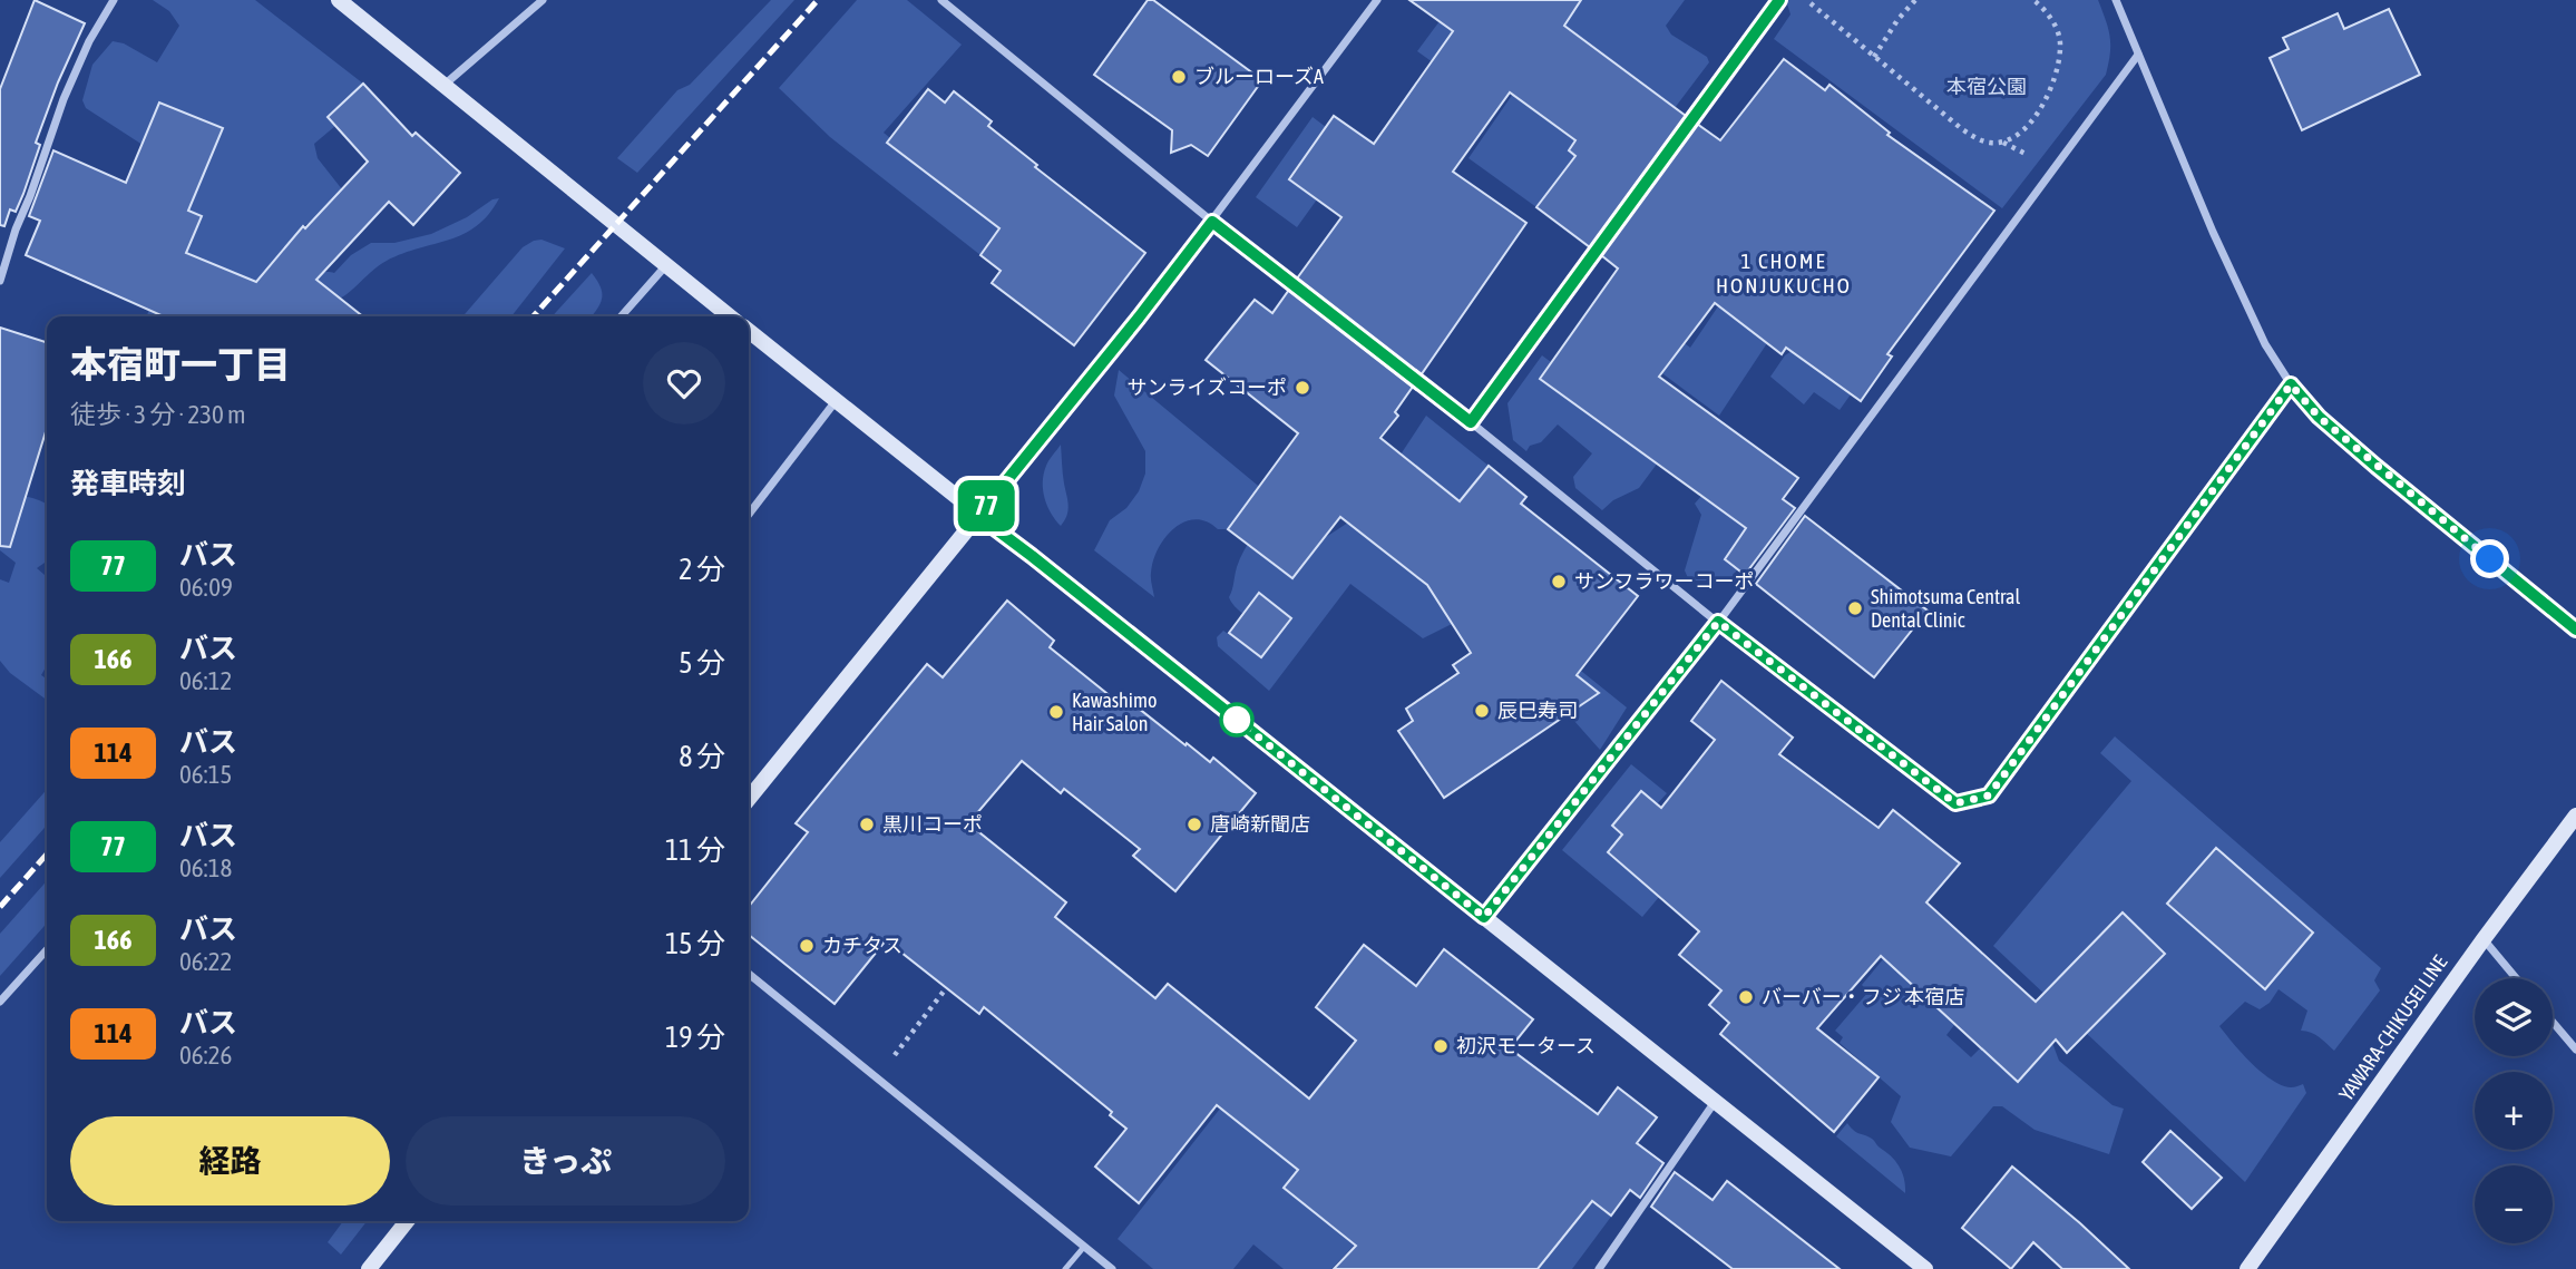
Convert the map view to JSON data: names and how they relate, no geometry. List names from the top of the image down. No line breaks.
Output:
{"streets":{"street":["YAWARA-CHIKUSEI LINE"]},"districts":["1 CHOME HONJUKUCHO"],"parks":["本宿公園"],"places":["ブルーローズA","サンライズコーポ","サンフラワーコーポ","Shimotsuma Central Dental Clinic","辰巳寿司","Kawashimo Hair Salon","黒川コーポ","唐崎新聞店","カチタス","バーバー・フジ 本宿店","初沢モータース"],"lines":["bus line 77"],"page":{"on_map":"77","heading":[["本宿町一丁目","徒歩 · 3 分 · 230 m"],"発車時刻"],"list":[{"mark":"77","name":"バス","note":"06:09","value":"2 分"},{"mark":"166","name":"バス","note":"06:12","value":"5 分"},{"mark":"114","name":"バス","note":"06:15","value":"8 分"},{"mark":"77","name":"バス","note":"06:18","value":"11 分"},{"mark":"166","name":"バス","note":"06:22","value":"15 分"},{"mark":"114","name":"バス","note":"06:26","value":"19 分"}],"map_buttons":["+","−"],"buttons":["経路","きっぷ"]}}
